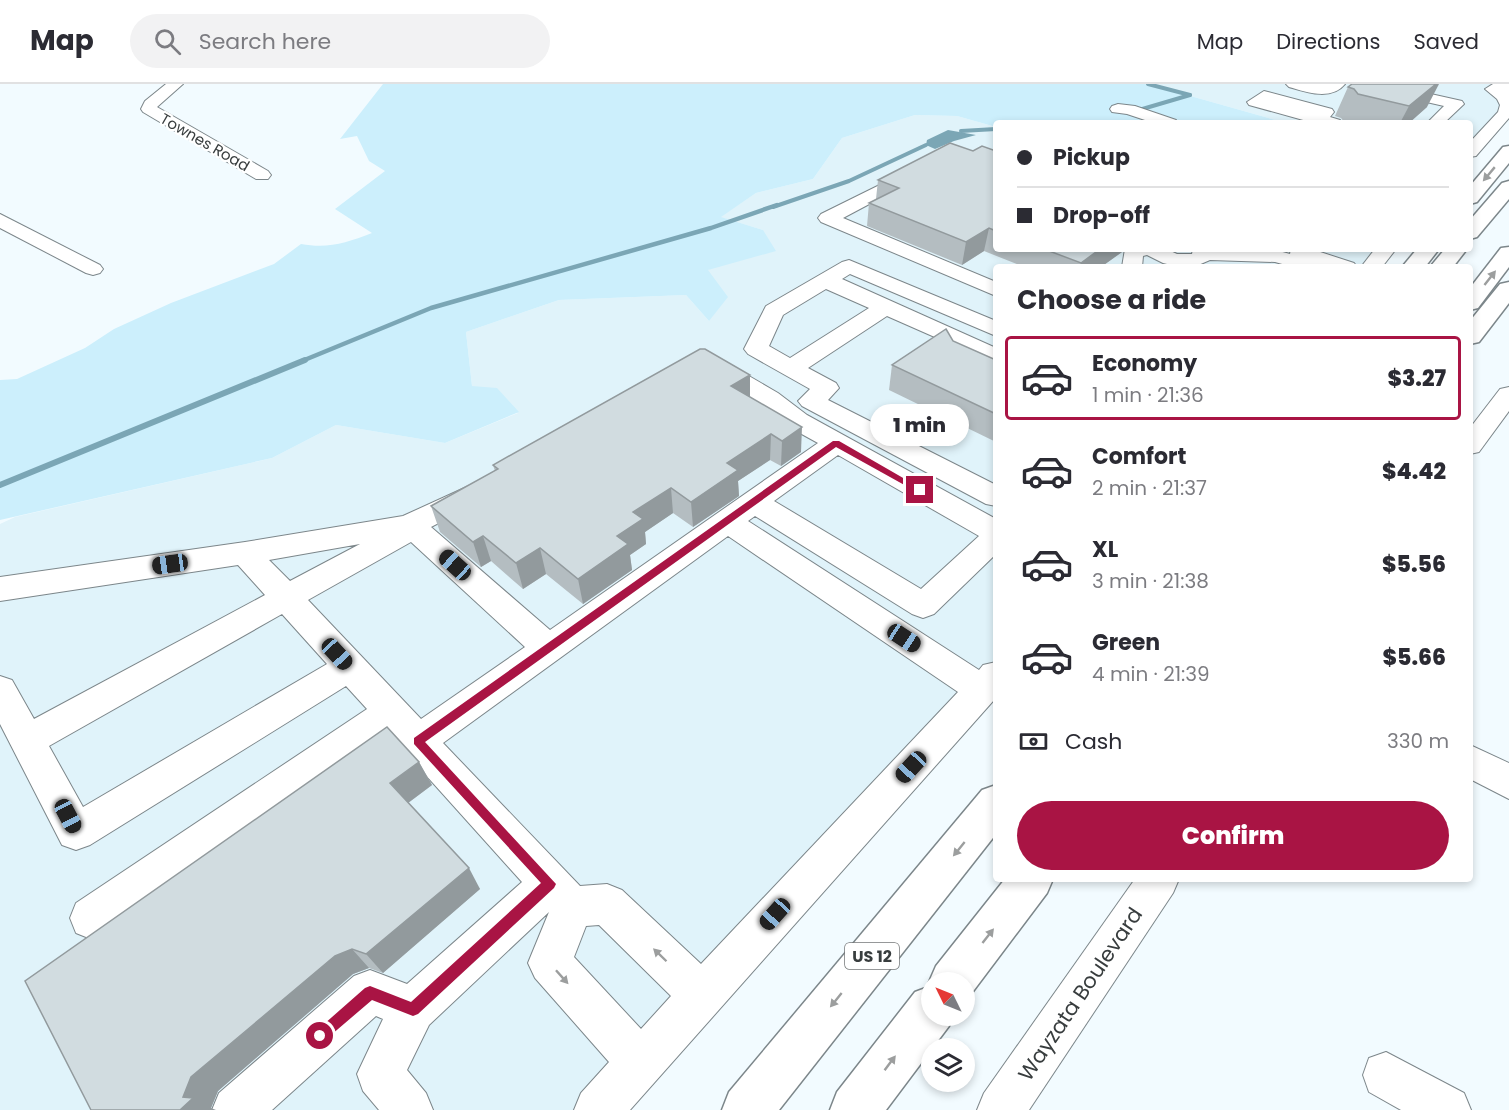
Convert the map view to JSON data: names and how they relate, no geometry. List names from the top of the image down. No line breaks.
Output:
{"streets":{"highway":["US 12"],"street":["Townes Road","Wayzata Boulevard"]},"north":"top left","page":{"header":"Map","search":"Search here","nav":["Map","Directions","Saved"],"banner":["Pickup","Drop-off"],"heading":"Choose a ride","list":[{"name":"Economy","note":"1 min · 21:36","value":"$3.27"},{"name":"Comfort","note":"2 min · 21:37","value":"$4.42"},{"name":"XL","note":"3 min · 21:38","value":"$5.56"},{"name":"Green","note":"4 min · 21:39","value":"$5.66"}],"bubble":"1 min","pay":["Cash","330 m"],"buttons":"Confirm"}}
